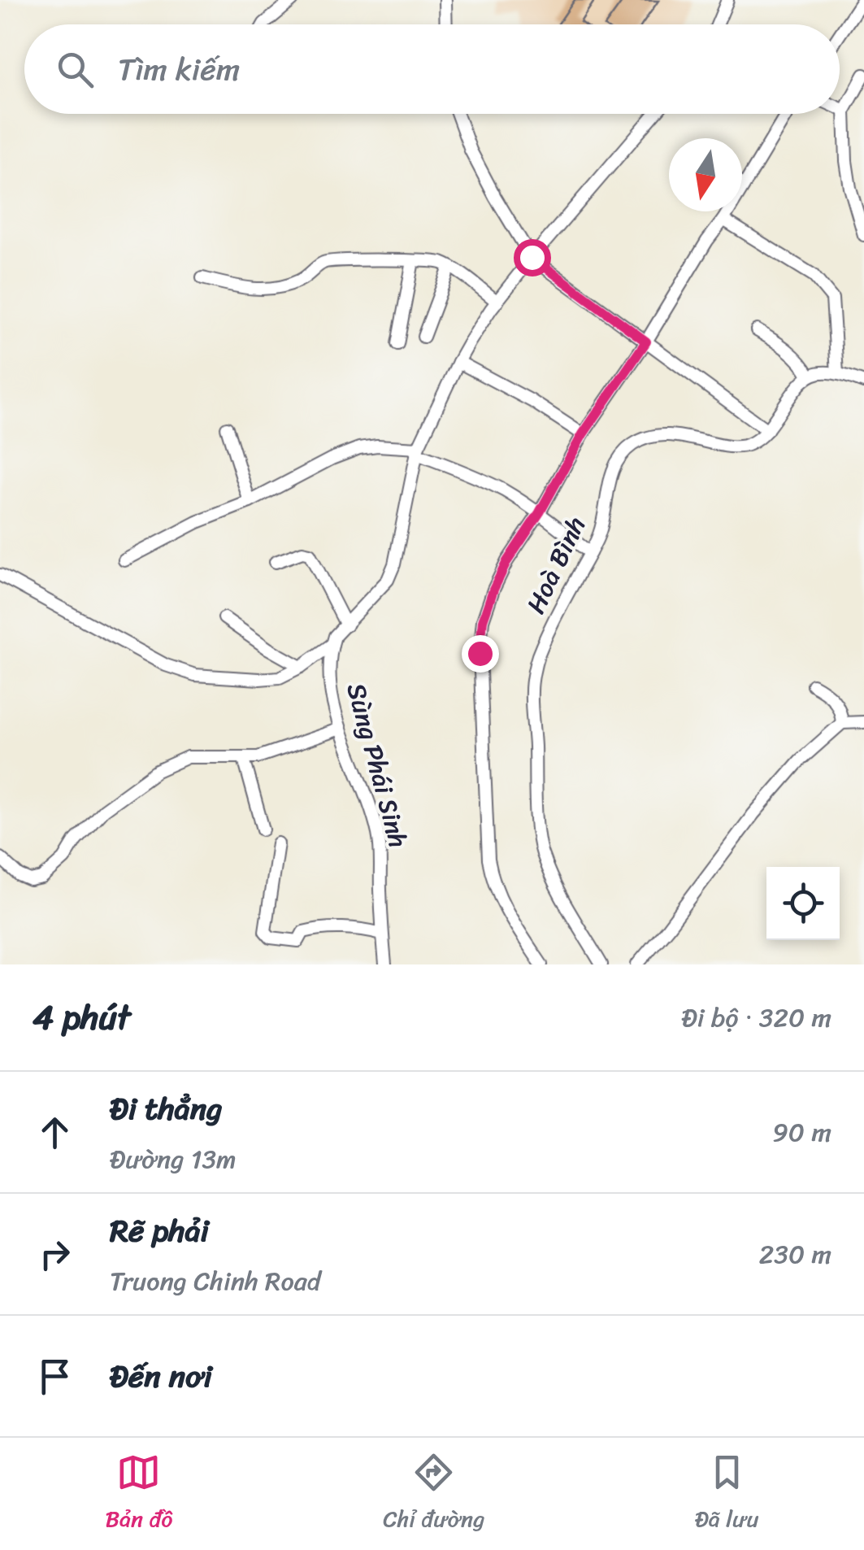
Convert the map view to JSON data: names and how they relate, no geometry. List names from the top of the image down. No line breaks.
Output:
{"streets":{"street":["Hoà Bình","Sùng Phái Sinh"]},"north":"bottom","page":{"search":"Tìm kiếm","heading":["4 phút","Đi bộ · 320 m"],"list":[["Đi thẳng","Đường 13m","90 m"],["Rẽ phải","Truong Chinh Road","230 m"],"Đến nơi"],"nav":["Bản đồ","Chỉ đường","Đã lưu"]}}
